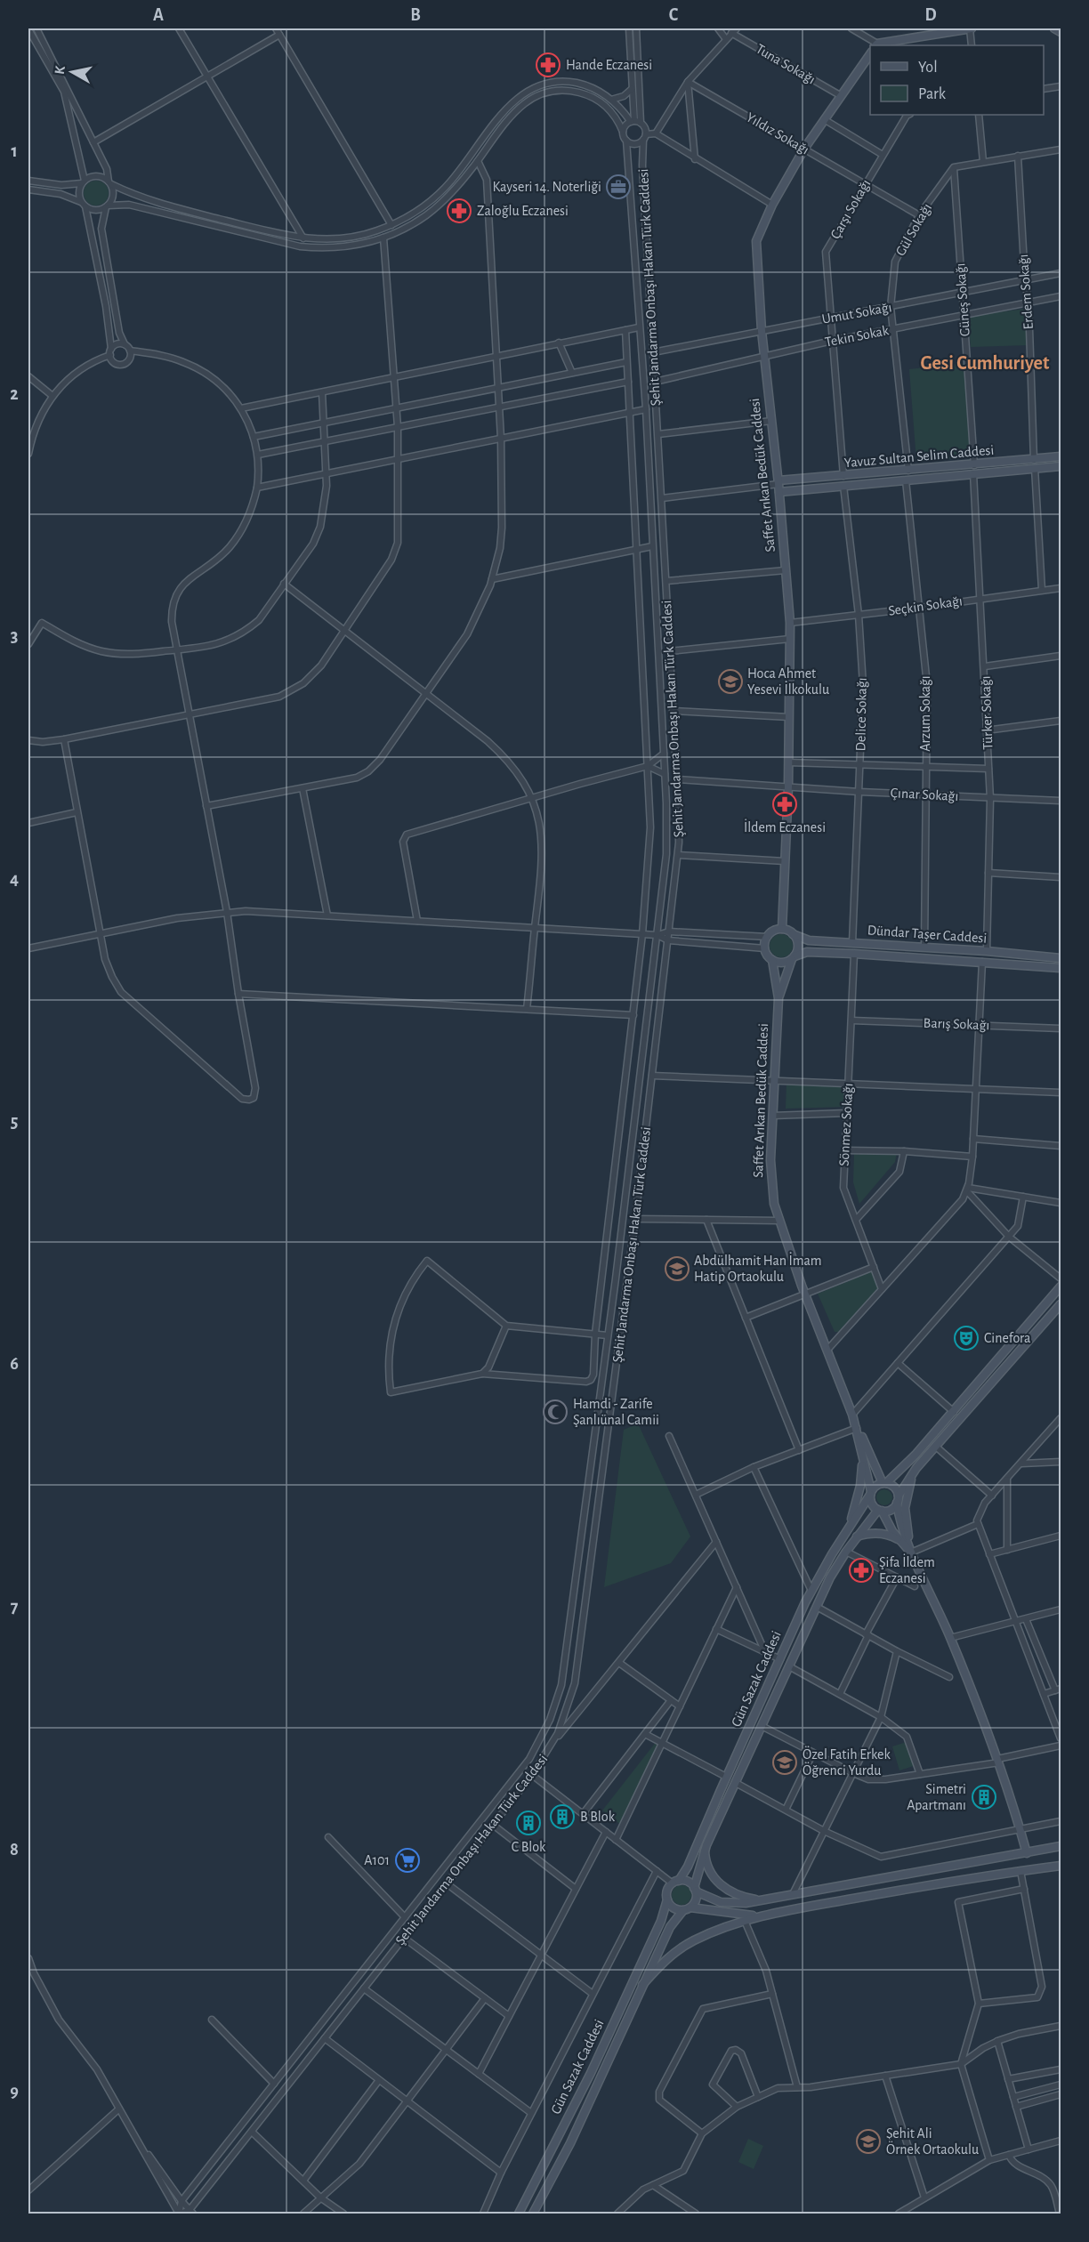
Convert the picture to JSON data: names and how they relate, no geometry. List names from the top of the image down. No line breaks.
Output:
{"streets":{"street":["Tuna Sokağı","Yıldız Sokağı","Çarşı Sokağı","Gül Sokağı","Şehit Jandarma Onbaşı Hakan Türk Caddesi","Erdem Sokağı","Güneş Sokağı","Umut Sokağı","Tekin Sokak","Yavuz Sultan Selim Caddesi","Saffet Arıkan Bedük Caddesi","Seçkin Sokağı","Türker Sokağı","Arzum Sokağı","Delice Sokağı","Çınar Sokağı","Dündar Taşer Caddesi","Barış Sokağı","Sönmez Sokağı","Gün Sazak Caddesi"]},"crossings":[["Tuna Sokağı","Saffet Arıkan Bedük Caddesi"],["Yıldız Sokağı","Çarşı Sokağı"],["Yıldız Sokağı","Gül Sokağı"],["Yıldız Sokağı","Saffet Arıkan Bedük Caddesi"],["Çarşı Sokağı","Umut Sokağı"],["Çarşı Sokağı","Tekin Sokak"],["Çarşı Sokağı","Yavuz Sultan Selim Caddesi"],["Gül Sokağı","Güneş Sokağı"],["Gül Sokağı","Umut Sokağı"],["Gül Sokağı","Tekin Sokak"],["Gül Sokağı","Yavuz Sultan Selim Caddesi"],["Şehit Jandarma Onbaşı Hakan Türk Caddesi","Umut Sokağı"],["Şehit Jandarma Onbaşı Hakan Türk Caddesi","Tekin Sokak"],["Şehit Jandarma Onbaşı Hakan Türk Caddesi","Çınar Sokağı"],["Erdem Sokağı","Umut Sokağı"],["Erdem Sokağı","Tekin Sokak"],["Erdem Sokağı","Yavuz Sultan Selim Caddesi"],["Erdem Sokağı","Seçkin Sokağı"],["Güneş Sokağı","Umut Sokağı"],["Güneş Sokağı","Tekin Sokak"],["Güneş Sokağı","Yavuz Sultan Selim Caddesi"],["Güneş Sokağı","Türker Sokağı"],["Umut Sokağı","Saffet Arıkan Bedük Caddesi"],["Tekin Sokak","Saffet Arıkan Bedük Caddesi"],["Yavuz Sultan Selim Caddesi","Saffet Arıkan Bedük Caddesi"],["Yavuz Sultan Selim Caddesi","Türker Sokağı"],["Yavuz Sultan Selim Caddesi","Arzum Sokağı"],["Yavuz Sultan Selim Caddesi","Delice Sokağı"],["Saffet Arıkan Bedük Caddesi","Seçkin Sokağı"],["Saffet Arıkan Bedük Caddesi","Çınar Sokağı"],["Saffet Arıkan Bedük Caddesi","Dündar Taşer Caddesi"],["Seçkin Sokağı","Türker Sokağı"],["Seçkin Sokağı","Arzum Sokağı"],["Seçkin Sokağı","Delice Sokağı"],["Türker Sokağı","Çınar Sokağı"],["Türker Sokağı","Dündar Taşer Caddesi"],["Arzum Sokağı","Çınar Sokağı"],["Arzum Sokağı","Dündar Taşer Caddesi"],["Delice Sokağı","Çınar Sokağı"],["Delice Sokağı","Dündar Taşer Caddesi"],["Dündar Taşer Caddesi","Sönmez Sokağı"],["Barış Sokağı","Sönmez Sokağı"]],"districts":["Gesi Cumhuriyet"],"places":{"pharmacy":["Hande Eczanesi","Zaloğlu Eczanesi","İldem Eczanesi","Şifa İldem Eczanesi"],"office":["Kayseri 14. Noterliği"],"school or university":["Hoca Ahmet Yesevi İlkokulu","Abdülhamit Han İmam Hatip Ortaokulu","Özel Fatih Erkek Öğrenci Yurdu","Şehit Ali Örnek Ortaokulu"],"theatre":["Cinefora"],"mosque":["Hamdi - Zarife Şanlıünal Camii"],"building":["Simetri Apartmanı","B Blok","C Blok"],"supermarket":["A101"]},"legend":["Yol","Park"],"north":"left","grid":{"columns":["A","B","C","D"],"rows":["1","2","3","4","5","6","7","8","9"]}}
